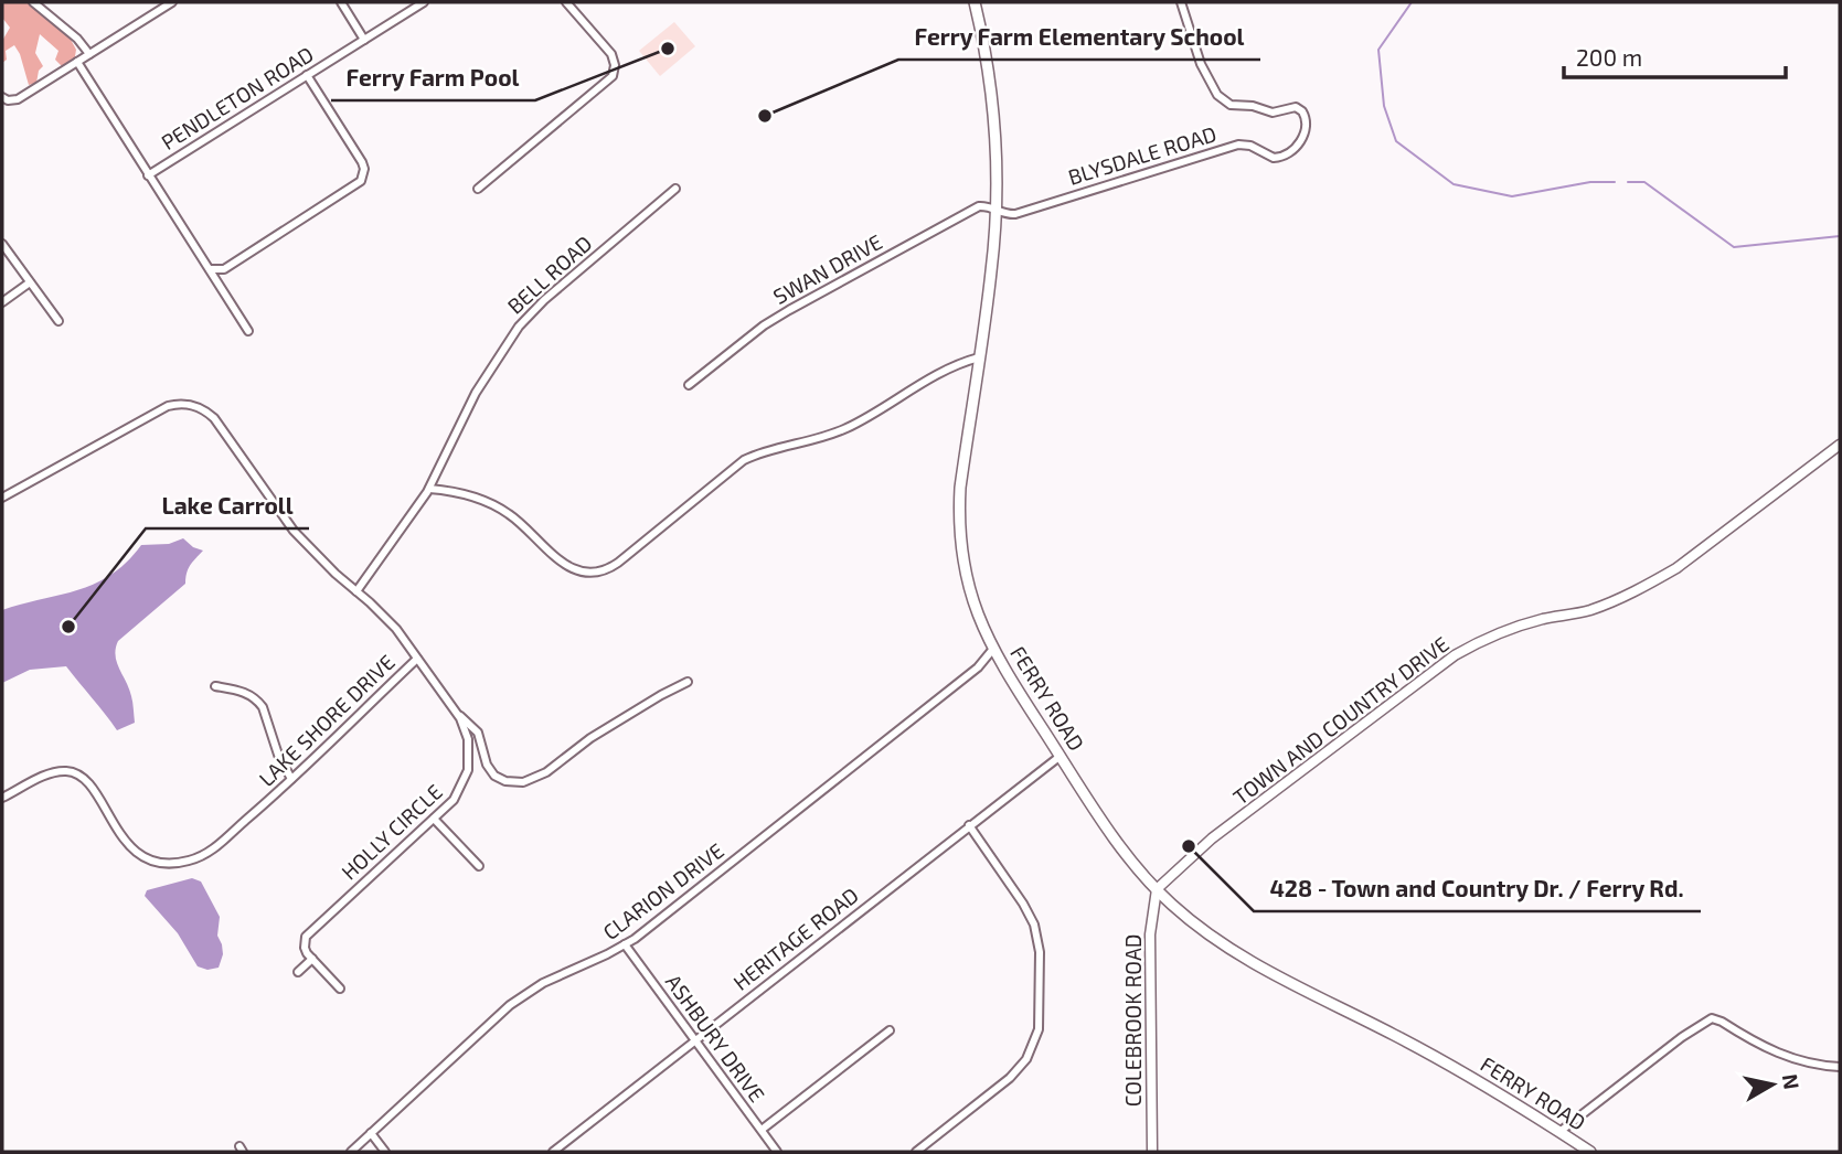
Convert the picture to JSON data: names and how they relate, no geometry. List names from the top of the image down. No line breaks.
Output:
{"streets":{"main road":["FERRY ROAD"],"street":["PENDLETON ROAD","BLYSDALE ROAD","SWAN DRIVE","BELL ROAD","LAKE SHORE DRIVE","TOWN AND COUNTRY DRIVE","HOLLY CIRCLE","CLARION DRIVE","HERITAGE ROAD","COLEBROOK ROAD","ASHBURY DRIVE"]},"crossings":[["BLYSDALE ROAD","SWAN DRIVE"],["BLYSDALE ROAD","FERRY ROAD"],["SWAN DRIVE","FERRY ROAD"],["BELL ROAD","LAKE SHORE DRIVE"],["FERRY ROAD","TOWN AND COUNTRY DRIVE"],["FERRY ROAD","CLARION DRIVE"],["FERRY ROAD","HERITAGE ROAD"],["FERRY ROAD","COLEBROOK ROAD"],["LAKE SHORE DRIVE","HOLLY CIRCLE"],["TOWN AND COUNTRY DRIVE","COLEBROOK ROAD"],["CLARION DRIVE","ASHBURY DRIVE"],["HERITAGE ROAD","ASHBURY DRIVE"]],"places":["Ferry Farm Pool","Ferry Farm Elementary School","Lake Carroll","428 - Town and Country Dr. / Ferry Rd."],"scale_bar":"200 m","north":"right"}
